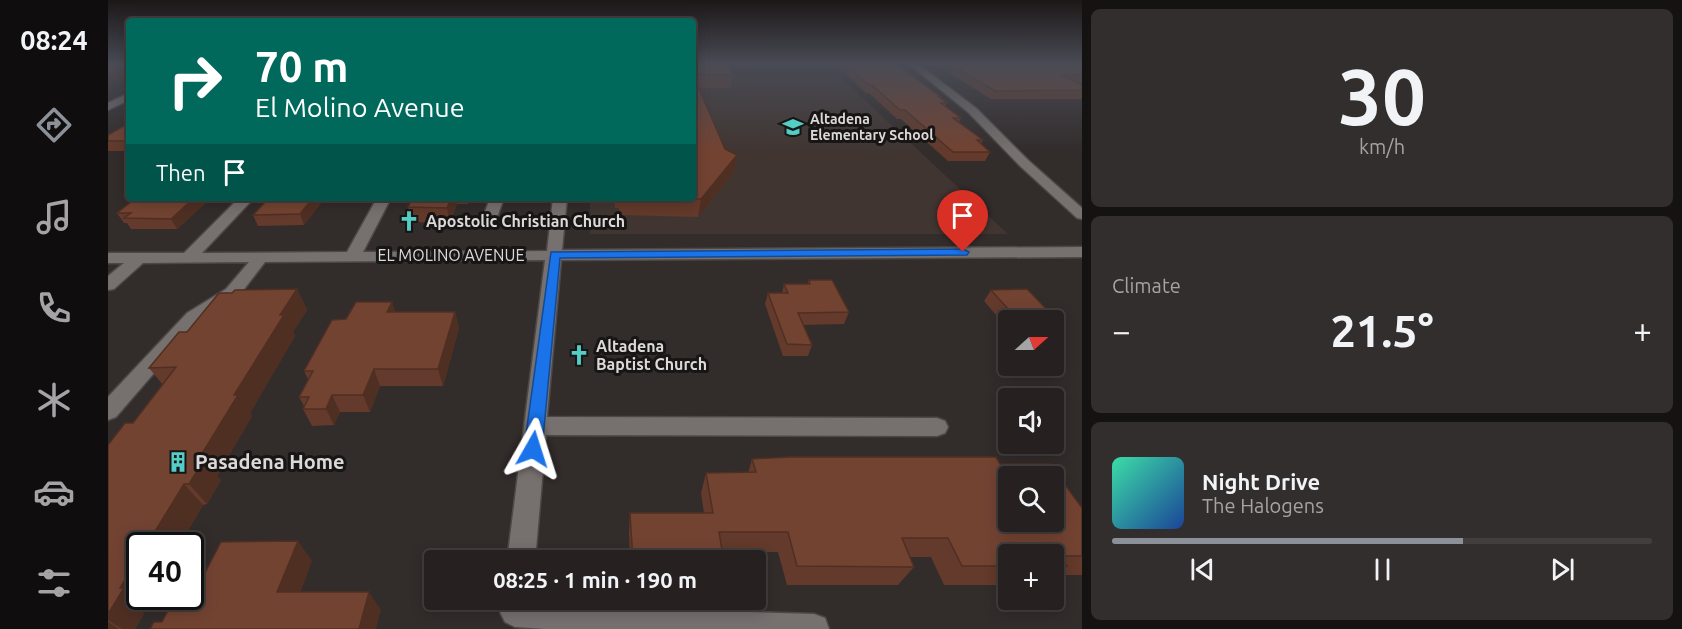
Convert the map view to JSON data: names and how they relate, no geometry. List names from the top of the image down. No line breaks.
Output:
{"streets":{"street":["EL MOLINO AVENUE"]},"places":{"school or university":["Altadena Elementary School"],"church":["Apostolic Christian Church","Altadena Baptist Church"],"building":["Pasadena Home"]},"north":"right","page":{"tabs":"08:24","tile":[["30","km/h"],"Climate"],"turn":["70 m","El Molino Avenue"],"then":"Then","heat":["−","21.5°","+"],"map_buttons":"+","song":["Night Drive","The Halogens"],"limit":"40","trip":"08:25 · 1 min · 190 m"}}
